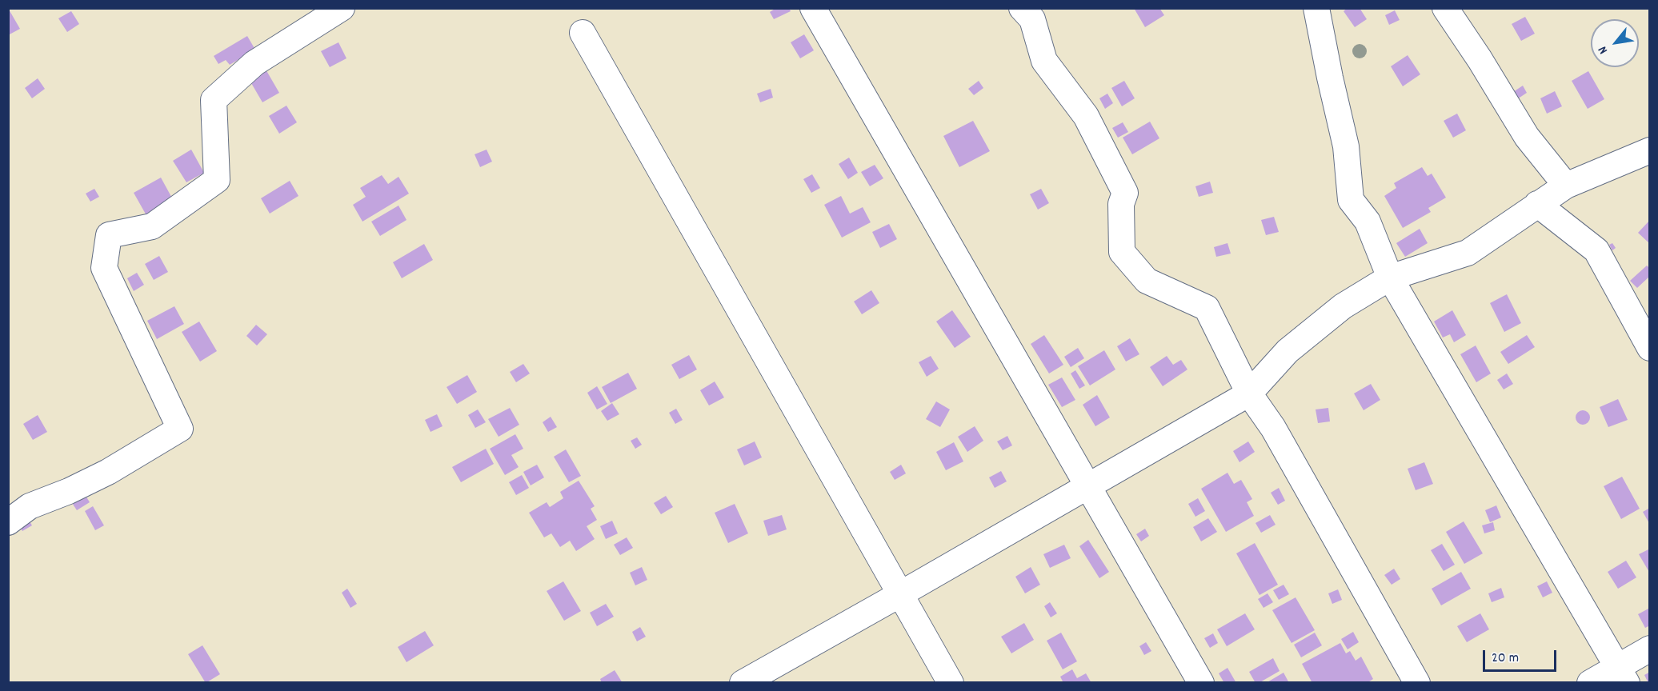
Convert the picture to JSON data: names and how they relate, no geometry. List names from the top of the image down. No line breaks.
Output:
{"scale_bar":"20 m","north":"bottom left"}
